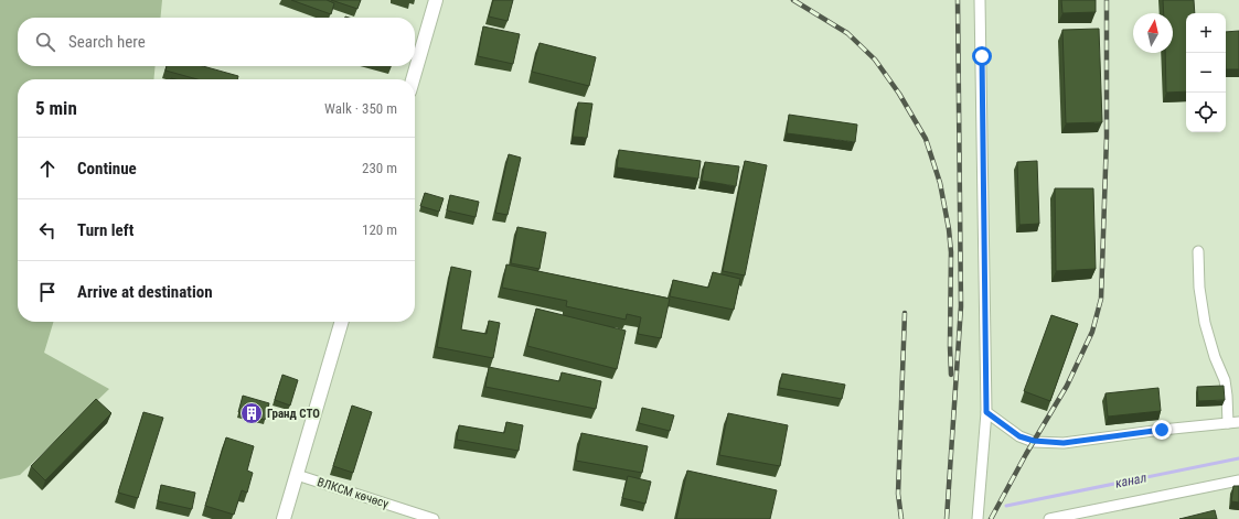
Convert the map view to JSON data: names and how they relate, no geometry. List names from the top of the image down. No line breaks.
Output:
{"streets":{"street":["ВЛКСМ көчөсү"]},"water":["канал"],"places":{"building":["Гранд СТО"]},"north":"top","page":{"map_buttons":["+","−"],"search":"Search here","heading":["5 min","Walk · 350 m"],"list":[["Continue","230 m"],["Turn left","120 m"],"Arrive at destination"]}}
